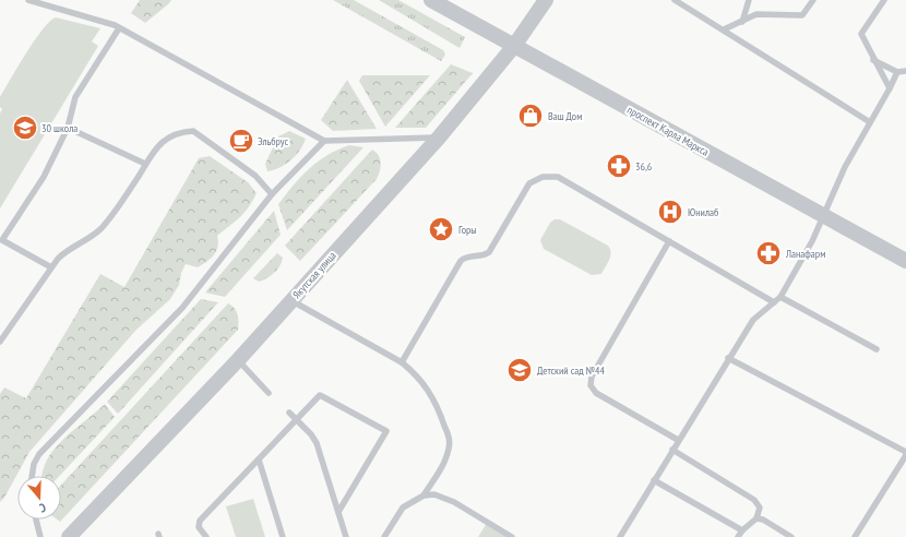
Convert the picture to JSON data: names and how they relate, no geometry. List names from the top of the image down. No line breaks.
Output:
{"streets":{"street":["проспект Карла Маркса","Якутская улица"]},"crossings":[["проспект Карла Маркса","Якутская улица"]],"places":{"shop":["Ваш Дом"],"school or university":["30 школа","Детский сад №44"],"cafe":["Эльбрус"],"pharmacy":["36,6","Ланафарм"],"hospital":["Юнилаб"],"place":["Горы"]},"north":"bottom"}
